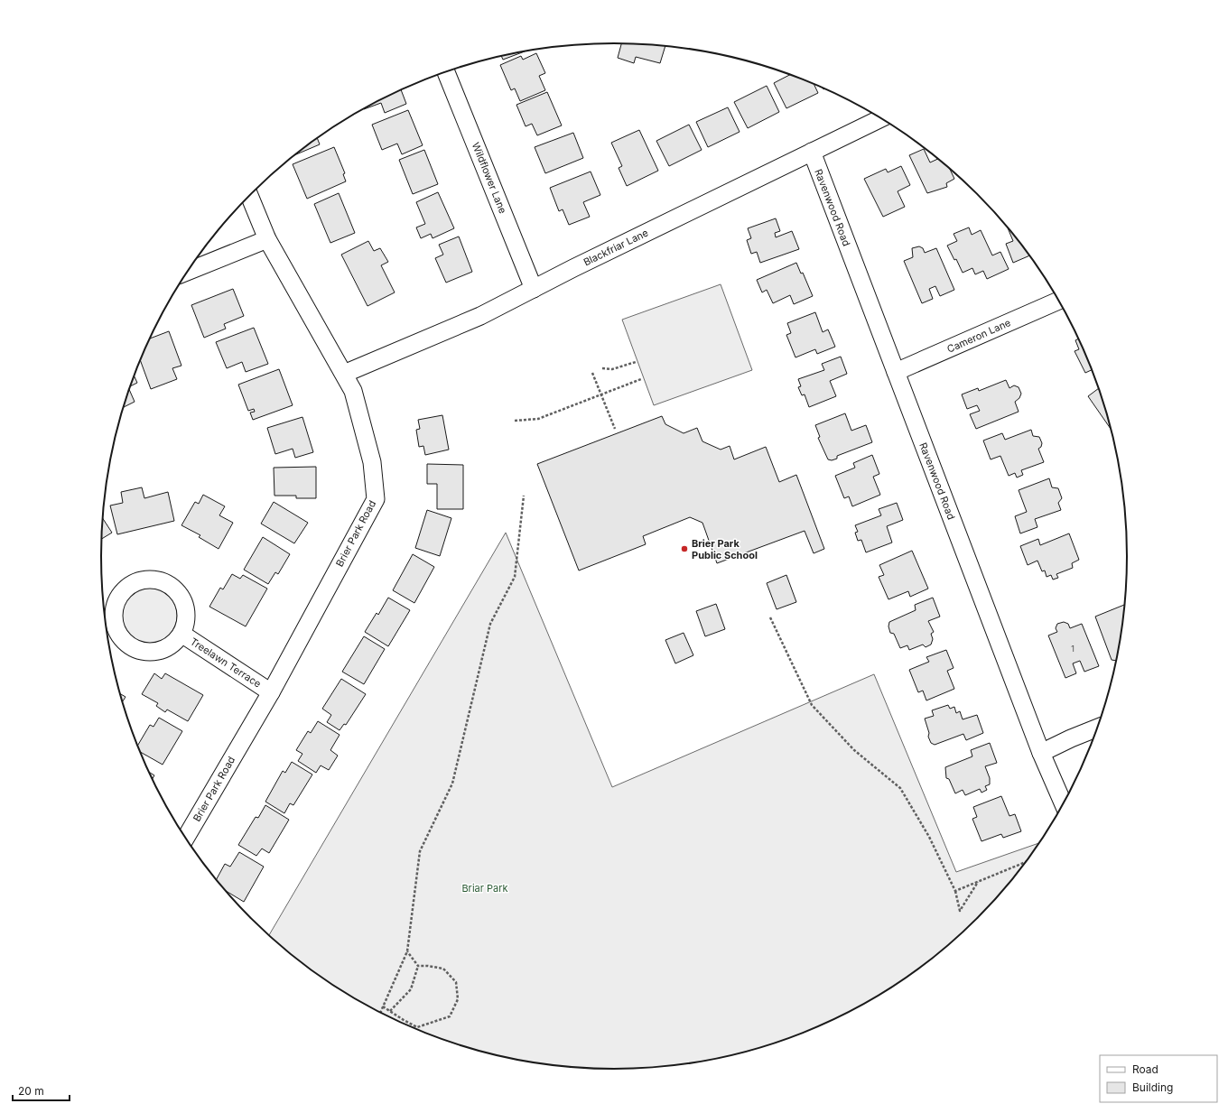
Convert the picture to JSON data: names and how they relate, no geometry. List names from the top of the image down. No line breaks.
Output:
{"streets":{"street":["Wildflower Lane","Ravenwood Road","Blackfriar Lane","Cameron Lane","Brier Park Road","Treelawn Terrace"]},"crossings":[["Wildflower Lane","Blackfriar Lane"],["Ravenwood Road","Blackfriar Lane"],["Ravenwood Road","Cameron Lane"],["Blackfriar Lane","Brier Park Road"],["Brier Park Road","Treelawn Terrace"]],"parks":["Briar Park"],"places":["Brier Park Public School"],"house_numbers":["1"],"legend":["Road","Building"],"scale_bar":"20 m"}
